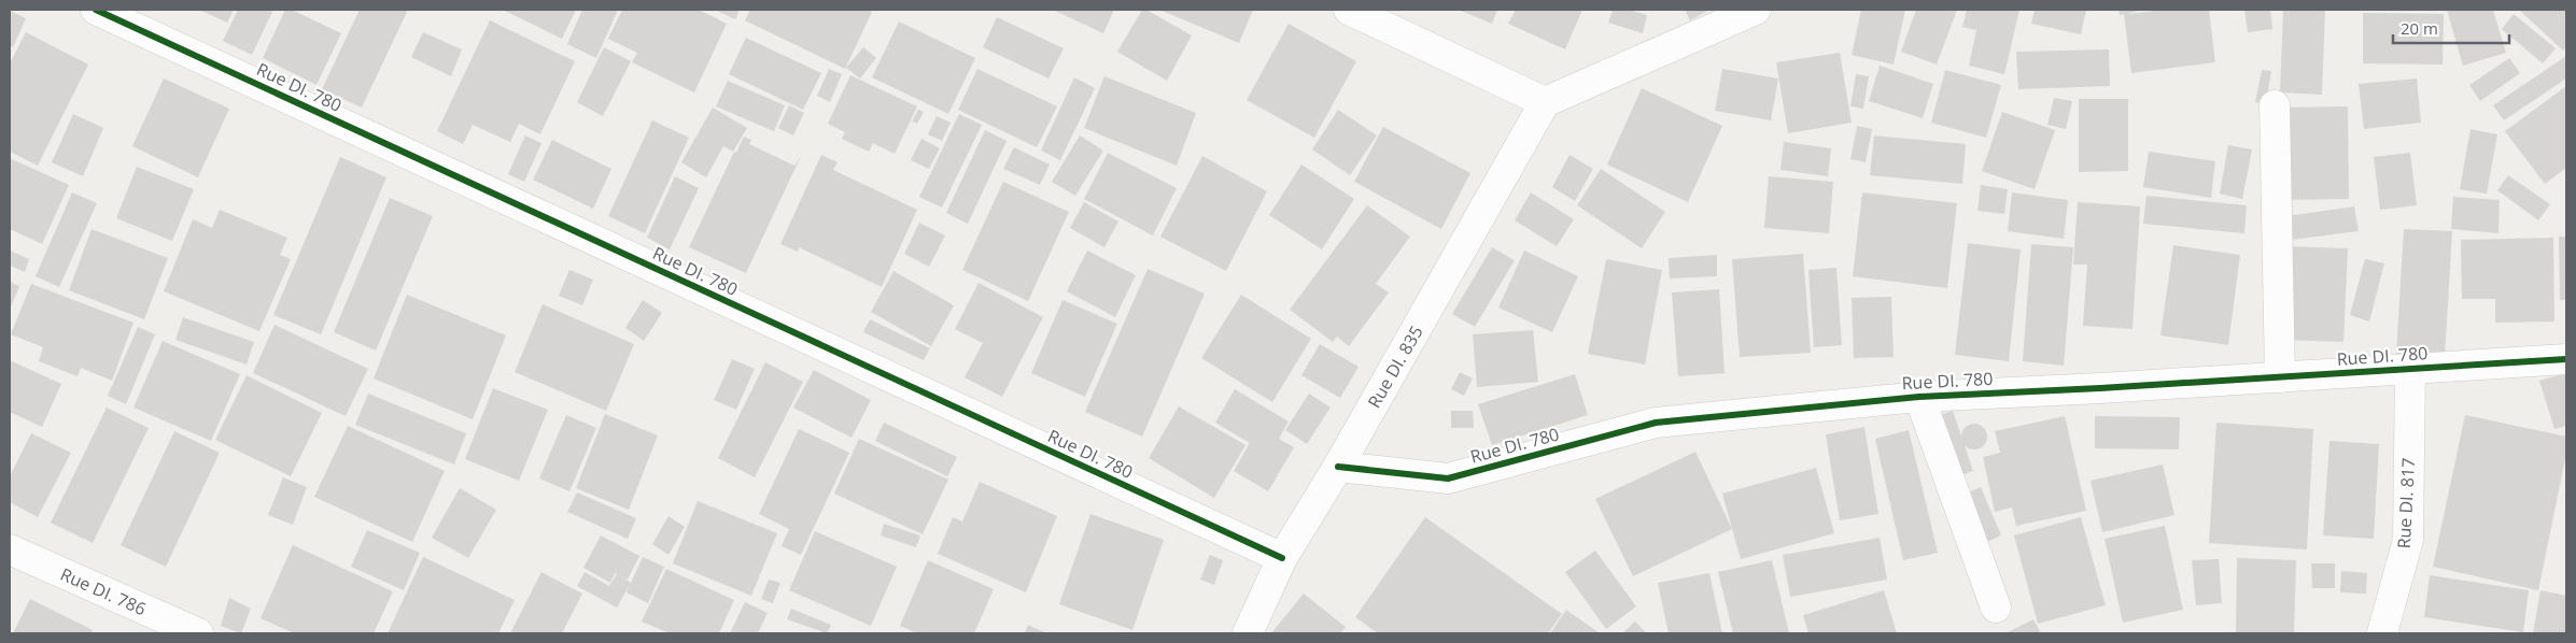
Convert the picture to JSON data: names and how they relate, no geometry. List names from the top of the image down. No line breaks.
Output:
{"streets":{"street":["Rue DI. 780","Rue DI. 835","Rue DI. 817","Rue DI. 786"]},"crossings":[["Rue DI. 780","Rue DI. 835"],["Rue DI. 780","Rue DI. 817"]],"scale_bar":"20 m"}
